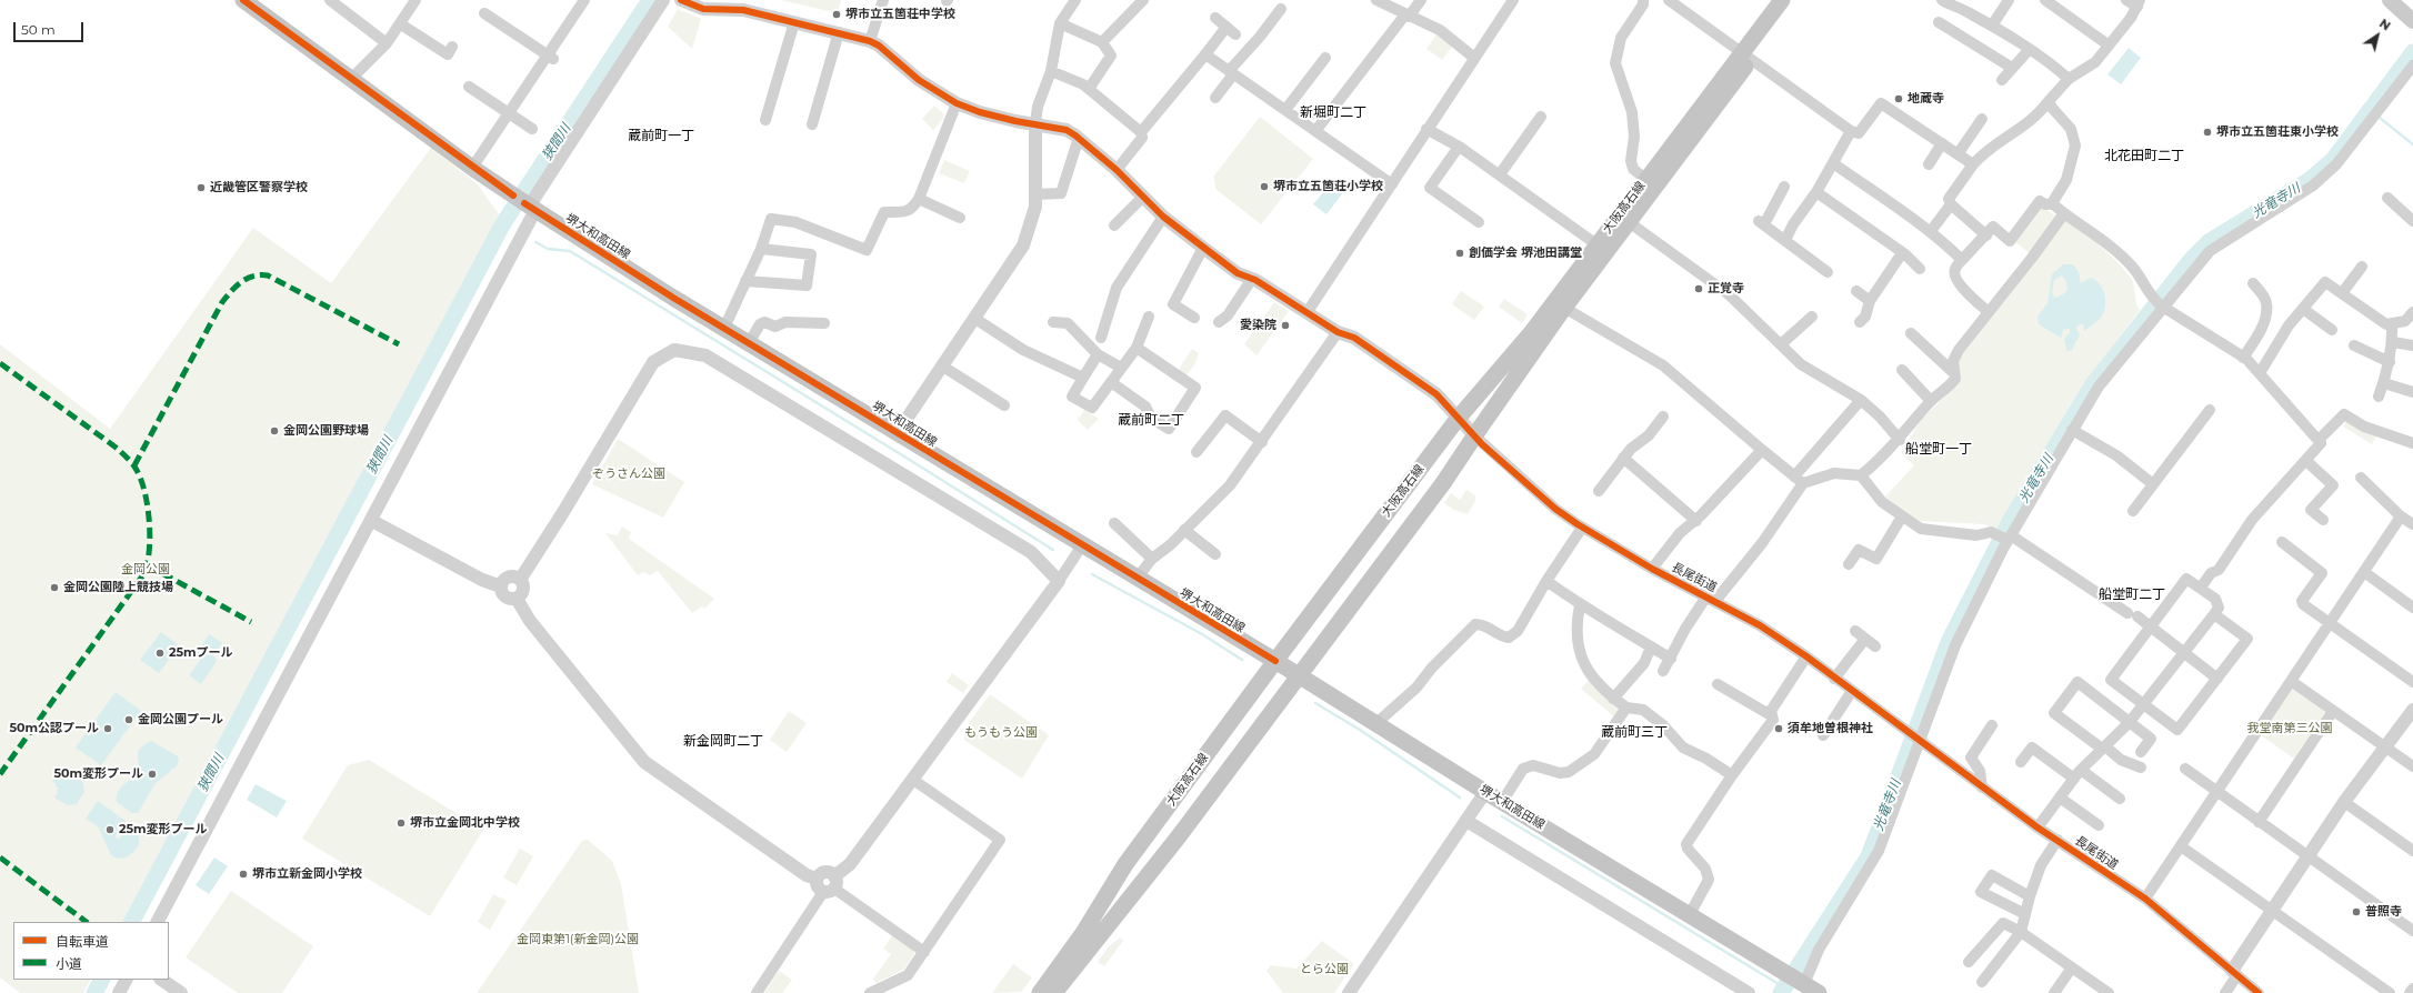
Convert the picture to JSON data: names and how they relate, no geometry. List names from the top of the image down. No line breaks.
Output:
{"streets":{"main road":["大阪高石線","堺大和高田線"],"street":["長尾街道"]},"crossings":[["大阪高石線","堺大和高田線"],["大阪高石線","長尾街道"]],"districts":["新堀町二丁","蔵前町一丁","北花田町二丁","蔵前町二丁","船堂町一丁","船堂町二丁","蔵前町三丁","新金岡町二丁"],"water":["狭間川","光竜寺川"],"parks":["ぞうさん公園","金岡公園","我堂南第三公園","もうもう公園","金岡東第1(新金岡)公園","とら公園"],"places":["堺市立五箇荘中学校","地蔵寺","堺市立五箇荘東小学校","堺市立五箇荘小学校","近畿管区警察学校","創価学会 堺池田講堂","正覚寺","愛染院","金岡公園野球場","金岡公園陸上競技場","25mプール","金岡公園プール","50m公認プール","須牟地曽根神社","50m変形プール","堺市立金岡北中学校","25m変形プール","堺市立新金岡小学校","普照寺"],"legend":["自転車道","小道"],"scale_bar":"50 m","north":"top right"}
